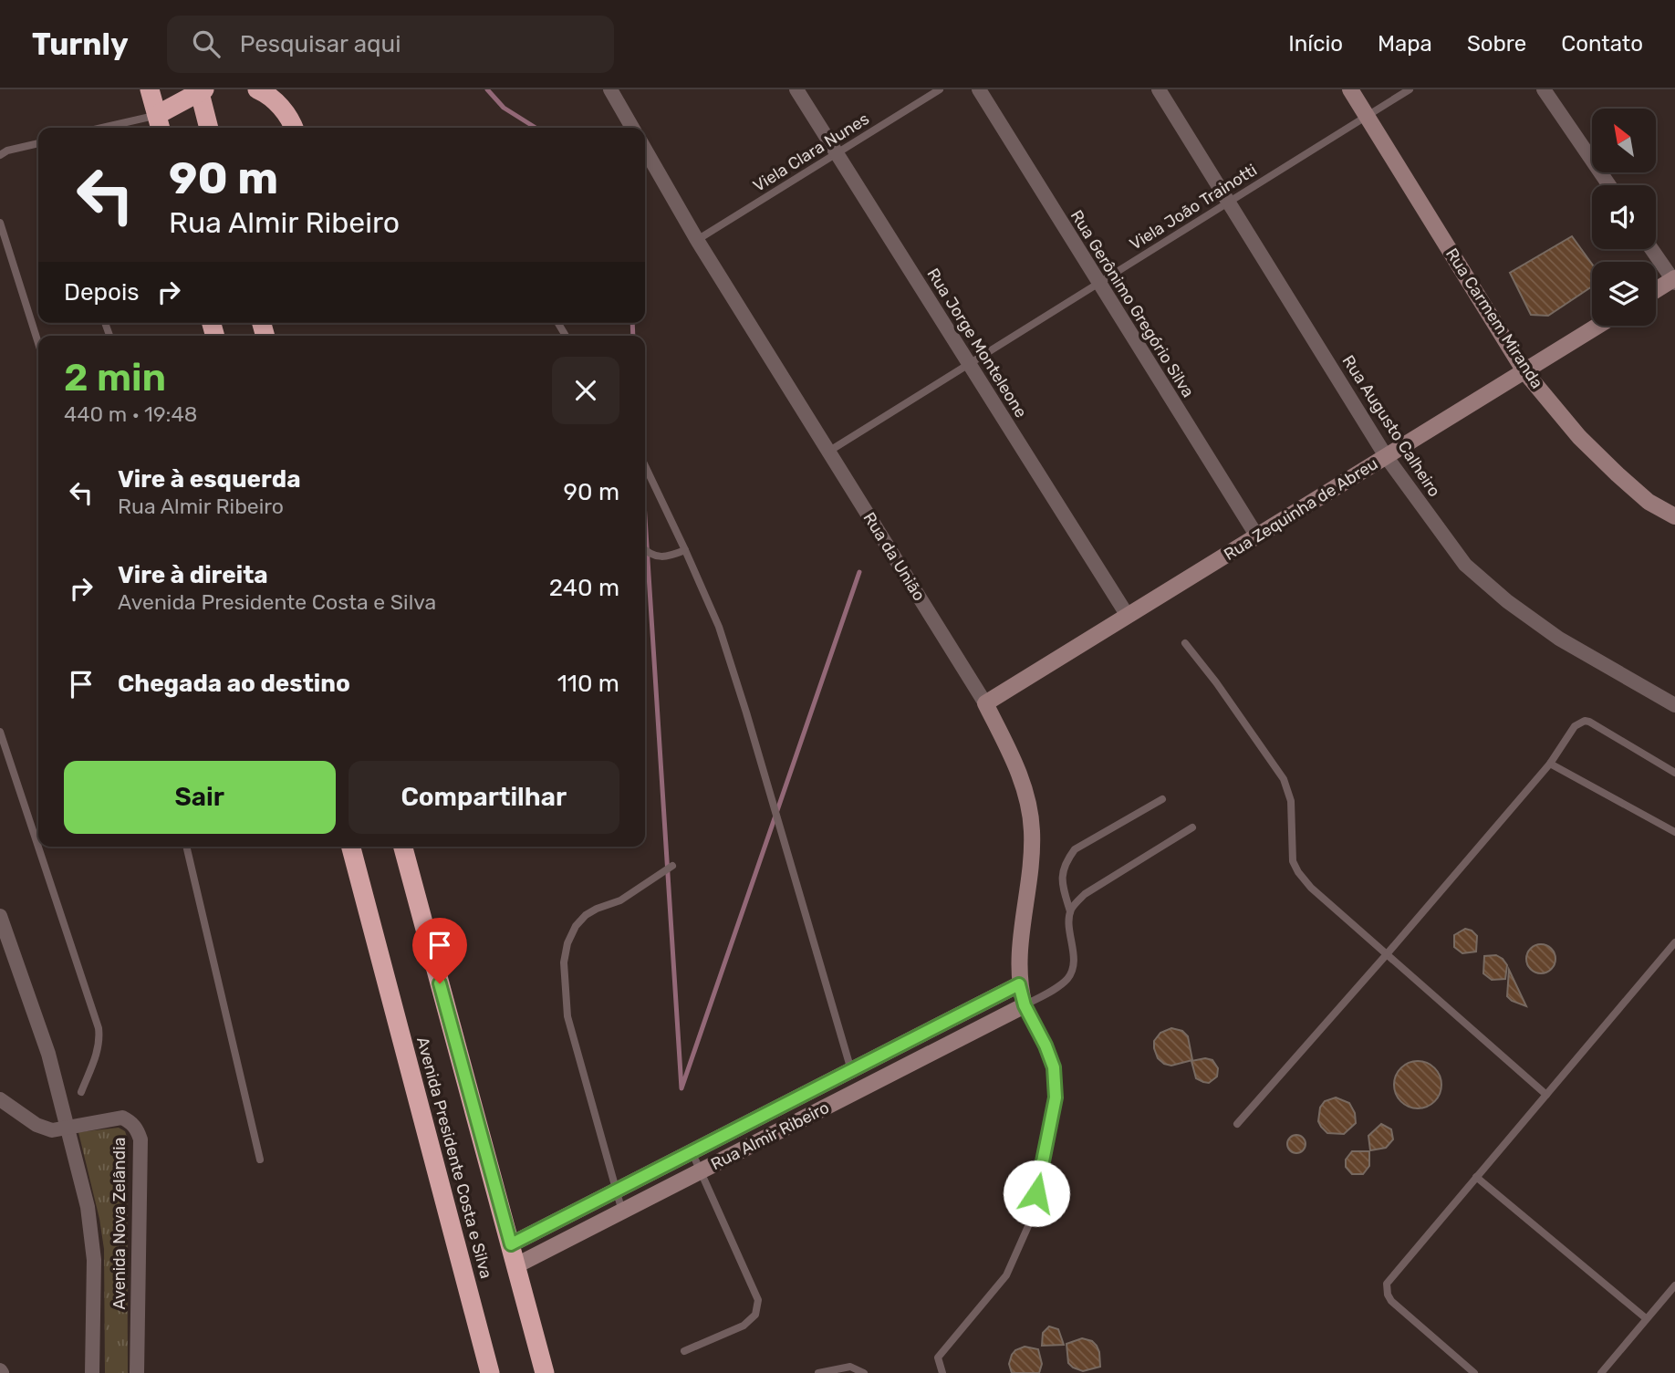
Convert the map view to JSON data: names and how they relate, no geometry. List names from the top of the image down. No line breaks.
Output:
{"streets":{"highway":["Avenida Presidente Costa e Silva"],"street":["Rua Gerônimo Gregório Silva","Rua Carmem Miranda","Rua Jorge Monteleone","Rua Augusto Calheiro","Rua Zequinha de Abreu","Rua da União","Rua Almir Ribeiro","Avenida Nova Zelândia"],"lane":["Viela Clara Nunes","Viela João Trainotti"]},"crossings":[["Viela Clara Nunes","Rua Jorge Monteleone"],["Viela Clara Nunes","Rua da União"],["Viela João Trainotti","Rua Gerônimo Gregório Silva"],["Viela João Trainotti","Rua Carmem Miranda"],["Viela João Trainotti","Rua Jorge Monteleone"],["Viela João Trainotti","Rua Augusto Calheiro"],["Viela João Trainotti","Rua da União"],["Rua Gerônimo Gregório Silva","Rua Zequinha de Abreu"],["Rua Carmem Miranda","Rua Zequinha de Abreu"],["Rua Jorge Monteleone","Rua Zequinha de Abreu"],["Rua Augusto Calheiro","Rua Zequinha de Abreu"],["Rua Zequinha de Abreu","Rua da União"],["Rua da União","Rua Almir Ribeiro"],["Rua Almir Ribeiro","Avenida Presidente Costa e Silva"]],"north":"top left","page":{"header":"Turnly","search":"Pesquisar aqui","nav":["Início","Mapa","Sobre","Contato"],"turn":["90 m","Rua Almir Ribeiro"],"then":"Depois","heading":["2 min","440 m · 19:48"],"list":[{"name":"Vire à esquerda","note":"Rua Almir Ribeiro","value":"90 m"},{"name":"Vire à direita","note":"Avenida Presidente Costa e Silva","value":"240 m"},{"name":"Chegada ao destino","value":"110 m"}],"buttons":["Sair","Compartilhar"]}}
